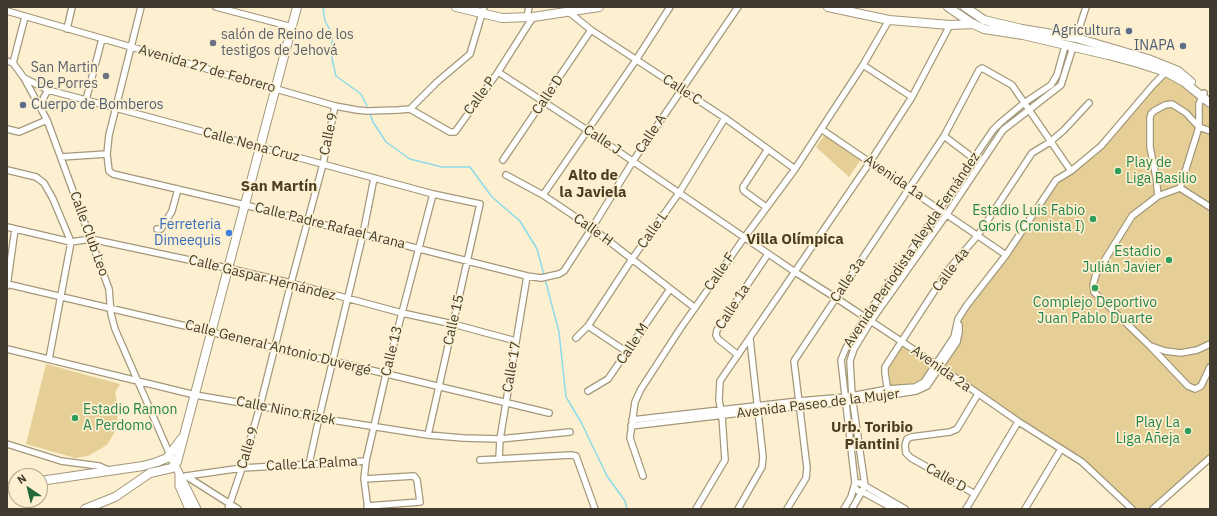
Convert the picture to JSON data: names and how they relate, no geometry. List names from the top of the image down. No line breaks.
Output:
{"streets":{"street":["Avenida 27 de Febrero","Calle C","Calle D","Calle P","Calle 9","Calle A","Calle J","Calle Nena Cruz","Avenida 1a","Calle Padre Rafael Arana","Calle H","Calle L","Calle Club Leo","Avenida Periodista Aleyda Fernández","Calle 4a","Calle F","Calle Gaspar Hernández","Calle 3a","Calle 1a","Calle 15","Calle M","Calle General Antonio Duvergé","Calle 13","Calle 17","Avenida 2a","Avenida Paseo de la Mujer","Calle Nino Rizek","Calle La Palma"]},"crossings":[["Avenida 27 de Febrero","Calle P"],["Avenida 27 de Febrero","Calle 9"],["Avenida 27 de Febrero","Calle Club Leo"],["Calle C","Calle D"],["Calle C","Calle A"],["Calle C","Calle L"],["Calle C","Calle F"],["Calle D","Calle J"],["Calle D","Avenida 2a"],["Calle P","Calle J"],["Calle 9","Calle Nena Cruz"],["Calle 9","Calle Padre Rafael Arana"],["Calle 9","Calle Gaspar Hernández"],["Calle 9","Calle General Antonio Duvergé"],["Calle 9","Calle Nino Rizek"],["Calle 9","Calle La Palma"],["Calle A","Calle J"],["Calle A","Calle Padre Rafael Arana"],["Calle A","Calle H"],["Calle A","Calle 17"],["Calle J","Calle L"],["Calle J","Calle F"],["Calle J","Avenida 2a"],["Calle Nena Cruz","Calle Club Leo"],["Calle Nena Cruz","Calle 15"],["Calle Nena Cruz","Calle 13"],["Avenida 1a","Avenida Periodista Aleyda Fernández"],["Avenida 1a","Calle 4a"],["Avenida 1a","Calle F"],["Avenida 1a","Calle 3a"],["Avenida 1a","Avenida Paseo de la Mujer"],["Calle Padre Rafael Arana","Calle 15"],["Calle Padre Rafael Arana","Calle 13"],["Calle Padre Rafael Arana","Calle 17"],["Calle H","Calle L"],["Calle H","Calle F"],["Calle H","Calle M"],["Calle Club Leo","Calle Gaspar Hernández"],["Calle Club Leo","Calle General Antonio Duvergé"],["Calle Club Leo","Calle Nino Rizek"],["Avenida Periodista Aleyda Fernández","Calle 3a"],["Avenida Periodista Aleyda Fernández","Avenida 2a"],["Avenida Periodista Aleyda Fernández","Avenida Paseo de la Mujer"],["Calle 4a","Avenida 2a"],["Calle 4a","Avenida Paseo de la Mujer"],["Calle F","Avenida 2a"],["Calle F","Avenida Paseo de la Mujer"],["Calle Gaspar Hernández","Calle 15"],["Calle Gaspar Hernández","Calle 13"],["Calle Gaspar Hernández","Calle 17"],["Calle 3a","Avenida 2a"],["Calle 3a","Avenida Paseo de la Mujer"],["Calle 1a","Avenida 2a"],["Calle 15","Calle General Antonio Duvergé"],["Calle 15","Calle Nino Rizek"],["Calle General Antonio Duvergé","Calle 13"],["Calle General Antonio Duvergé","Calle 17"],["Calle 13","Calle Nino Rizek"],["Calle 13","Calle La Palma"],["Calle 17","Calle Nino Rizek"],["Avenida 2a","Avenida Paseo de la Mujer"]],"districts":["Alto de la Javiela","San Martín","Villa Olímpica","Urb. Toribio Piantini"],"places":["Agricultura","salón de Reino de los testigos de Jehová","INAPA","San Martin De Porres","Cuerpo de Bomberos","Play de Liga Basilio","Estadio Luis Fabio Goris (Cronista I)","Ferreteria Dimeequis","Estadio Julián Javier","Complejo Deportivo Juan Pablo Duarte","Estadio Ramon A Perdomo","Play La Liga Añeja"],"north":"top left"}
